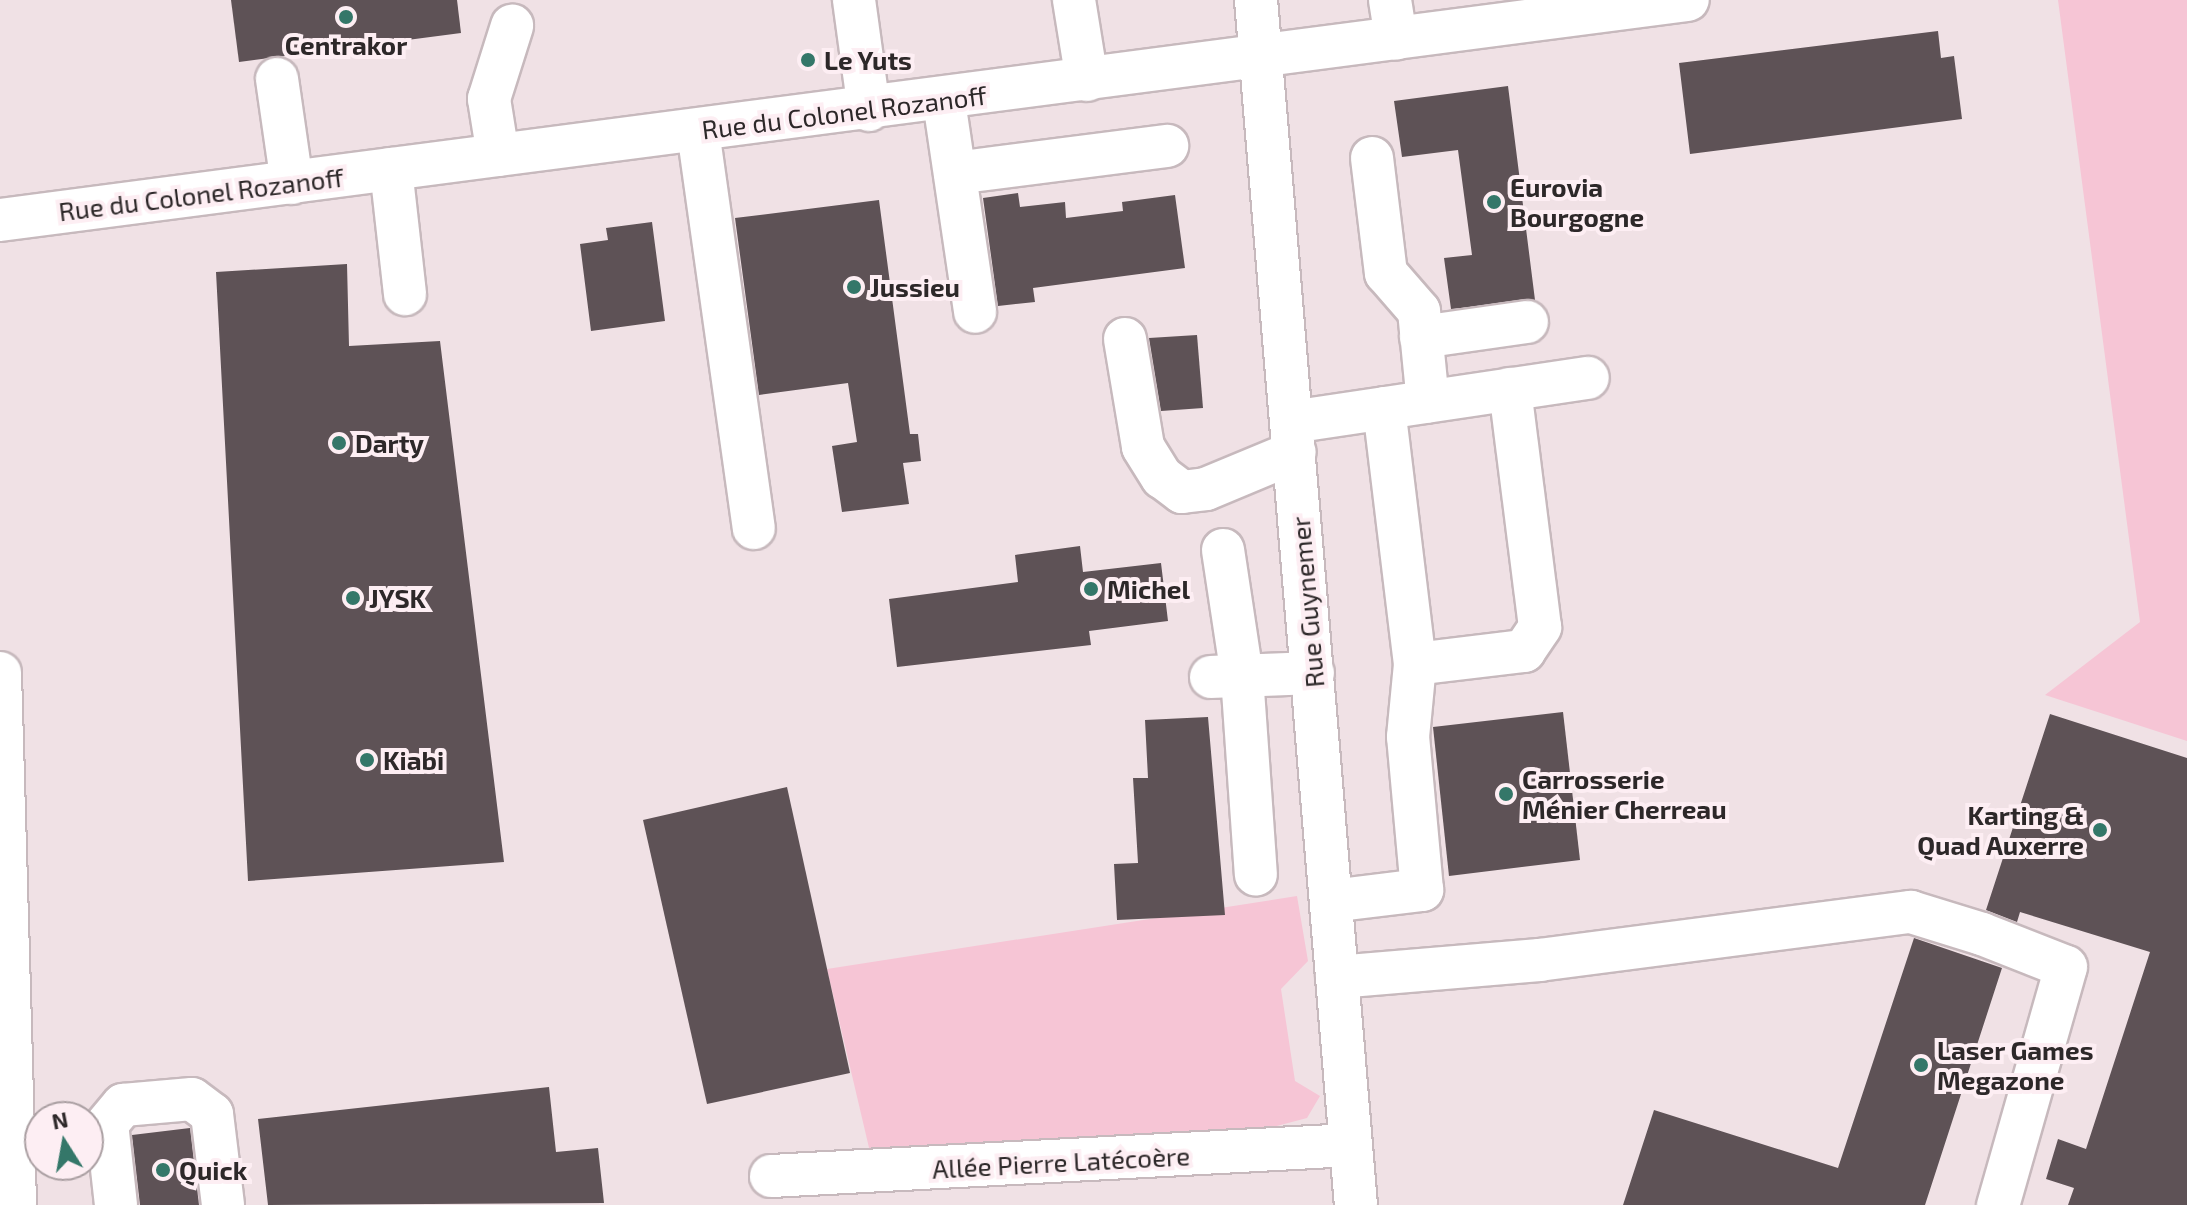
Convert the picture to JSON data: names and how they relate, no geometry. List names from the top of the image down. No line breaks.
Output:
{"streets":{"street":["Rue du Colonel Rozanoff","Rue Guynemer","Allée Pierre Latécoère"]},"crossings":[["Rue du Colonel Rozanoff","Rue Guynemer"],["Rue Guynemer","Allée Pierre Latécoère"]],"places":["Centrakor","Le Yuts","Eurovia Bourgogne","Jussieu","Darty","Michel","JYSK","Kiabi","Carrosserie Ménier Cherreau","Karting & Quad Auxerre","Laser Games Megazone","Quick"],"north":"top"}
